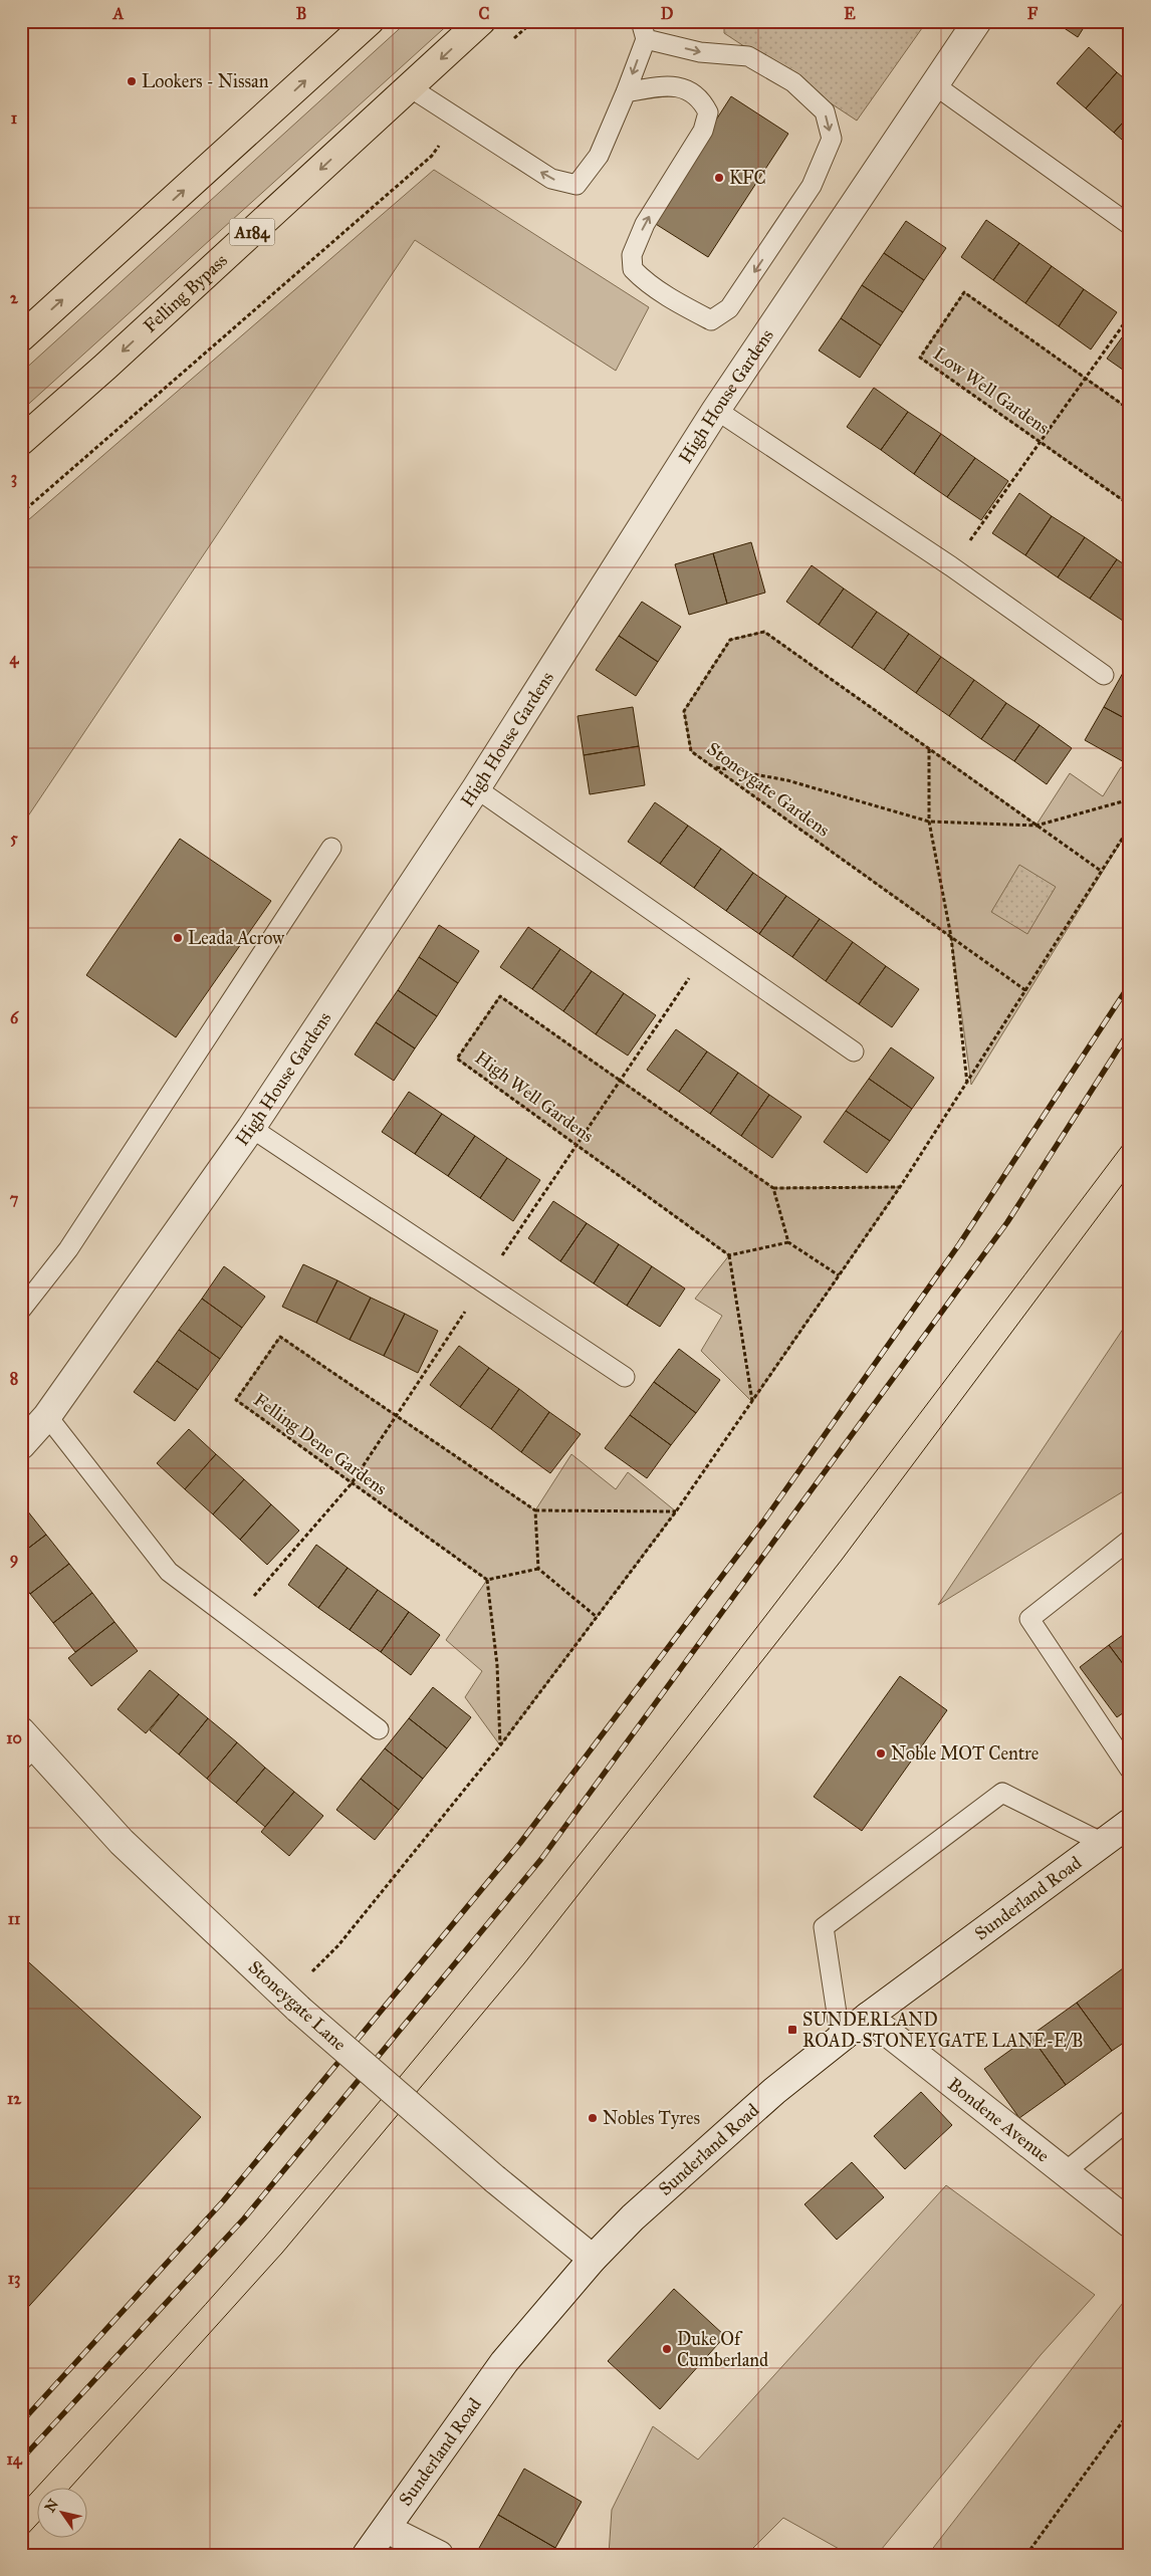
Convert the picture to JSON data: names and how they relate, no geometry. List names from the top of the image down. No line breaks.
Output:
{"streets":{"highway":["A184","Felling Bypass"],"street":["High House Gardens","Sunderland Road","Stoneygate Lane","Bondene Avenue"],"path":["Low Well Gardens","Stoneygate Gardens","High Well Gardens","Felling Dene Gardens"]},"crossings":[["Sunderland Road","Stoneygate Lane"],["Sunderland Road","Bondene Avenue"]],"places":{"other":["Lookers - Nissan","KFC","Leada Acrow","Noble MOT Centre","Nobles Tyres","Duke Of Cumberland"],"transit":["SUNDERLAND ROAD-STONEYGATE LANE-E/B"]},"north":"top left","grid":{"columns":["A","B","C","D","E","F"],"rows":["1","2","3","4","5","6","7","8","9","10","11","12","13","14"]}}
